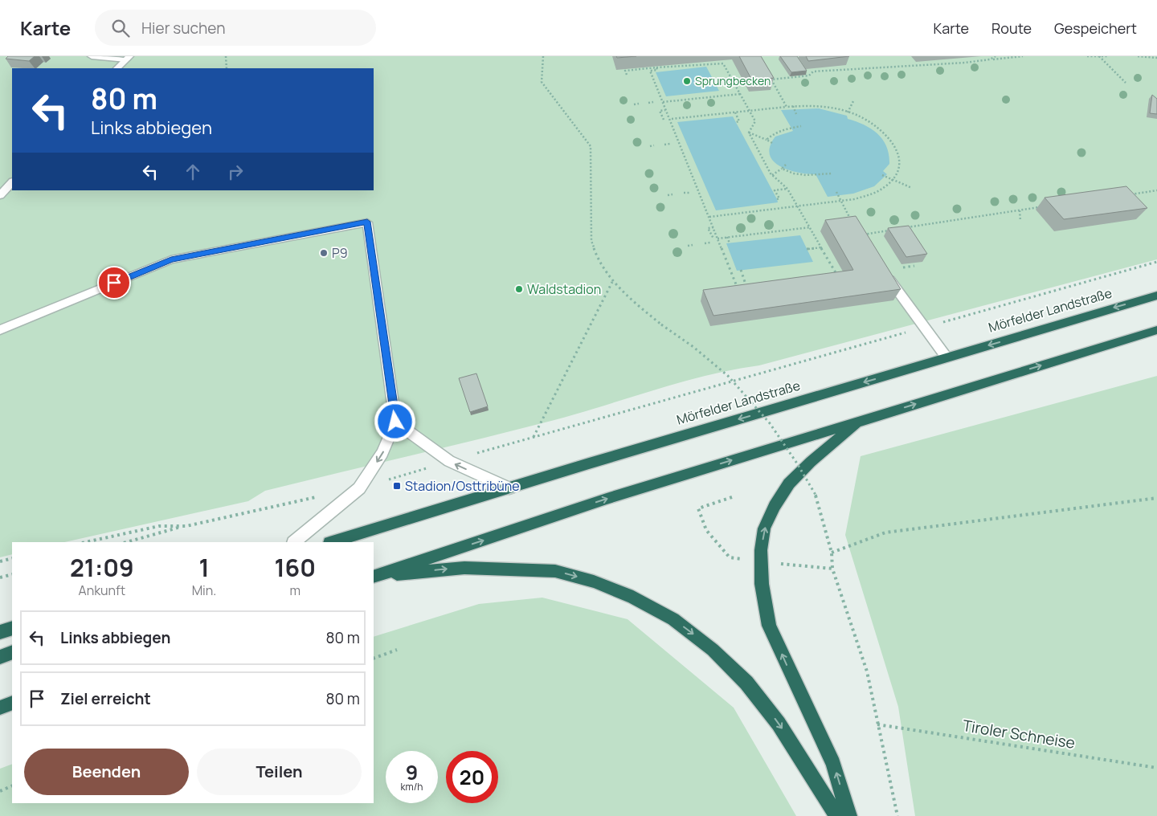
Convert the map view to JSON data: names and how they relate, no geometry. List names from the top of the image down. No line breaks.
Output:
{"streets":{"highway":["Mörfelder Landstraße"],"path":["Tiroler Schneise"]},"places":{"other":["Sprungbecken","P9","Waldstadion"],"transit":["Stadion/Osttribüne"]},"page":{"header":"Karte","search":"Hier suchen","nav":["Karte","Route","Gespeichert"],"turn":["80 m","Links abbiegen"],"eta":["21:09","Ankunft","1","Min.","160","m"],"list":[{"name":"Links abbiegen","value":"80 m"},{"name":"Ziel erreicht","value":"80 m"}],"buttons":["Beenden","Teilen"],"speed":"9 km/h","limit":"20"}}
